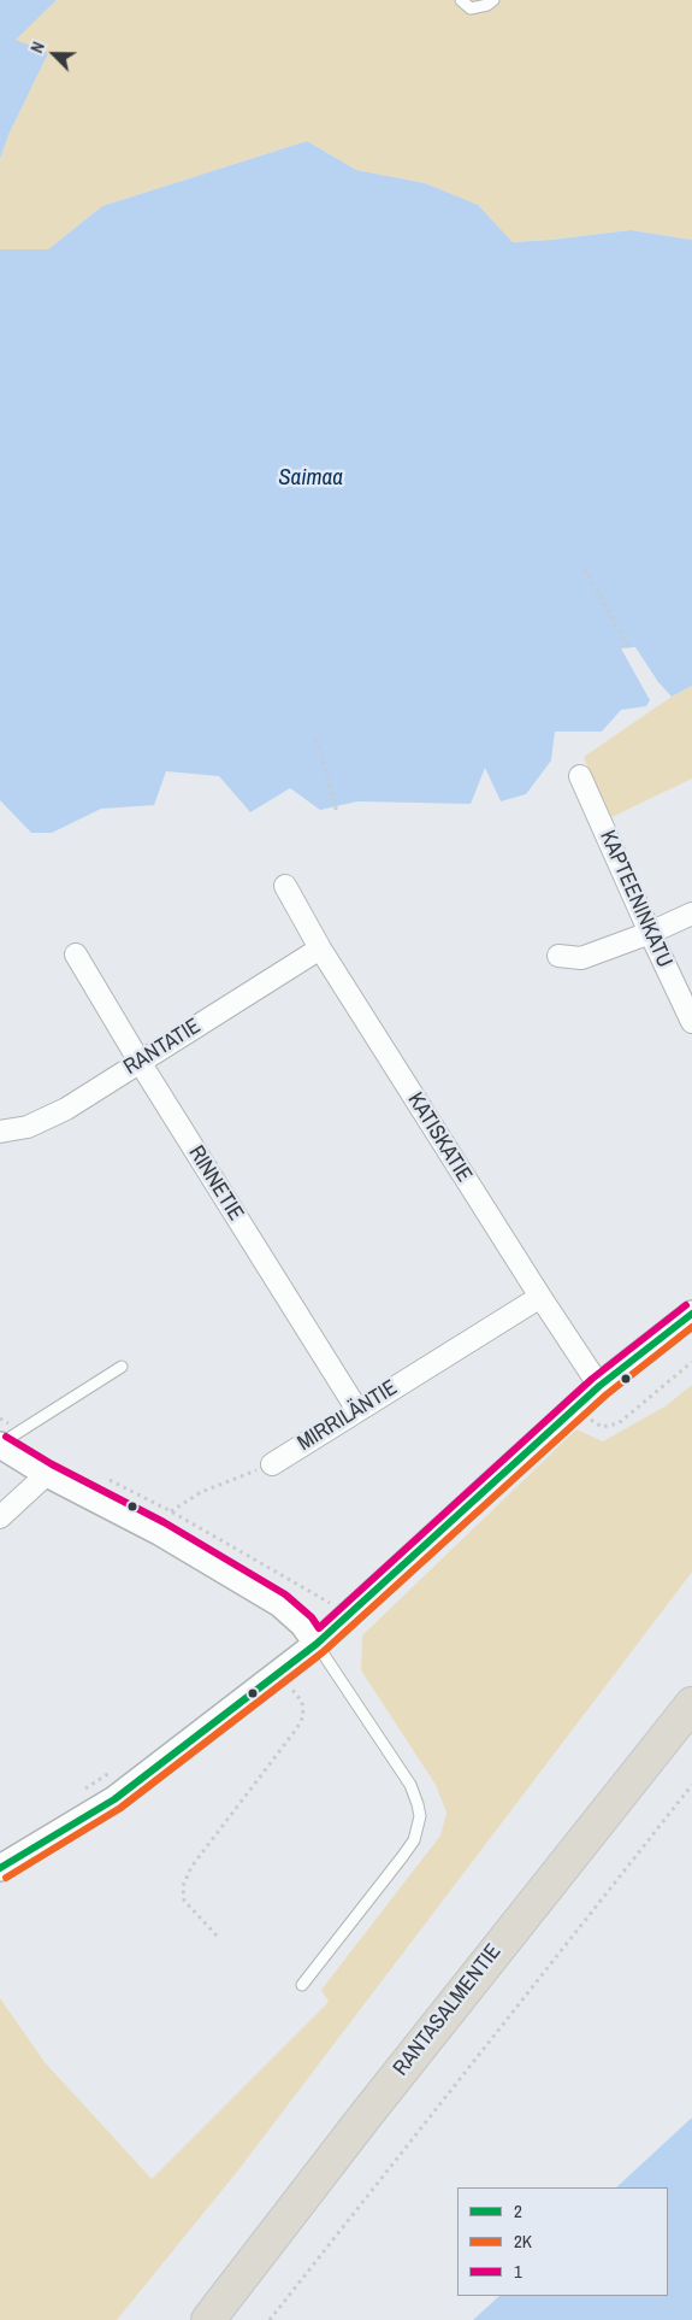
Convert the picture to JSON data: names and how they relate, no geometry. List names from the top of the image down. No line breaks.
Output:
{"streets":{"highway":["RANTASALMENTIE"],"street":["KAPTEENINKATU","RANTATIE","KATISKATIE","RINNETIE","MIRRILÄNTIE"]},"crossings":[["RANTATIE","KATISKATIE"],["RANTATIE","RINNETIE"],["KATISKATIE","MIRRILÄNTIE"],["RINNETIE","MIRRILÄNTIE"]],"water":["Saimaa"],"lines":["transit line 1","transit line 2","transit line 2K"],"legend":["2","2K","1"],"north":"top left"}
